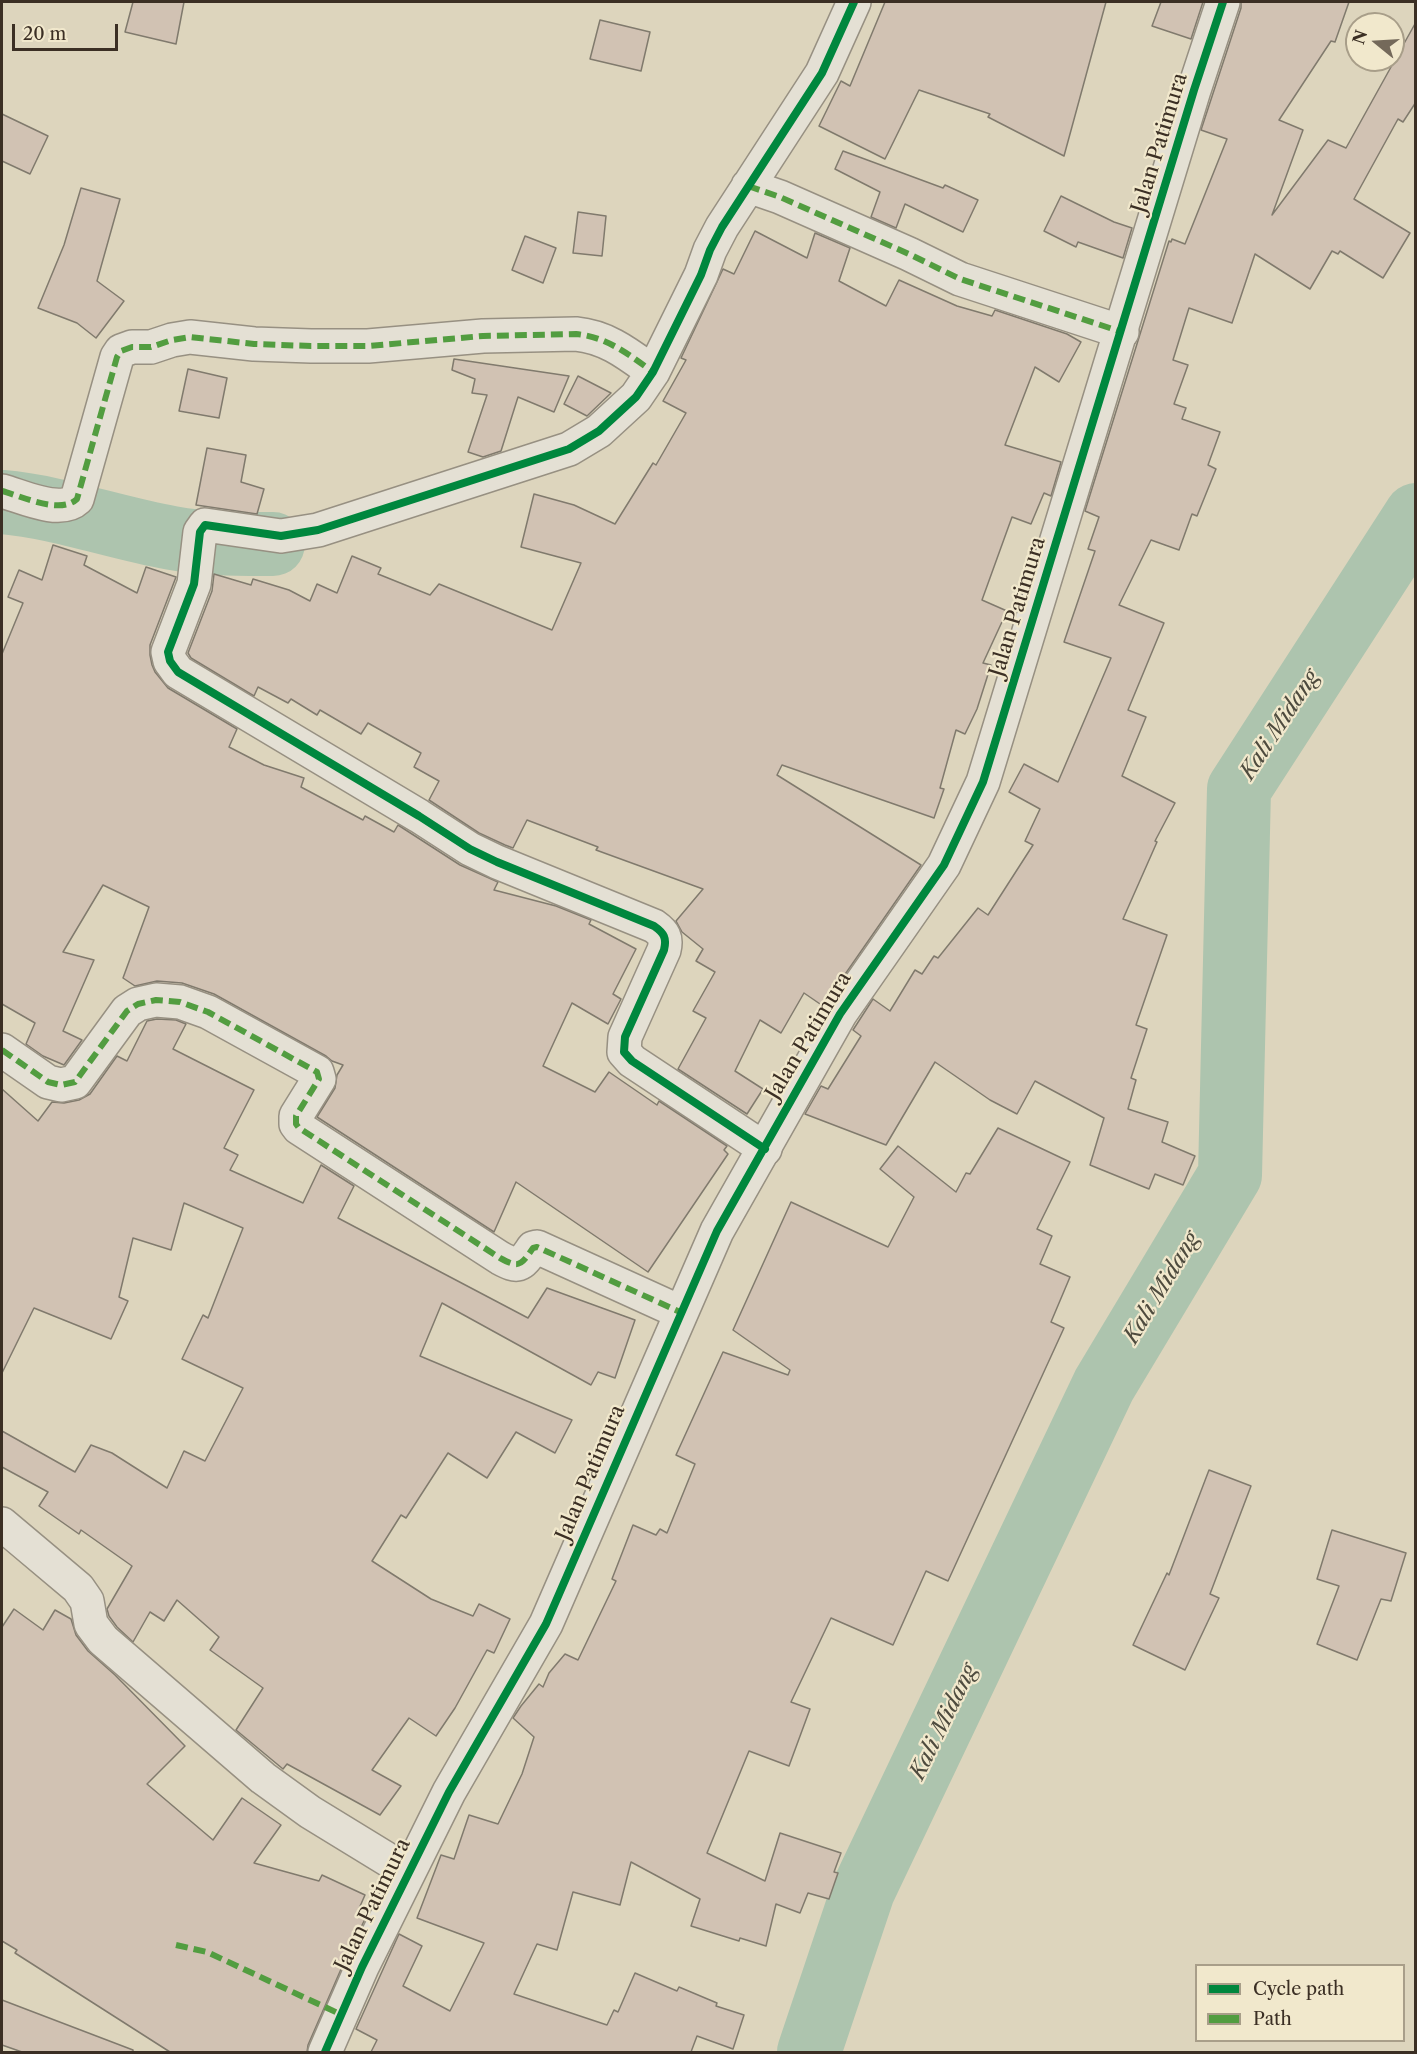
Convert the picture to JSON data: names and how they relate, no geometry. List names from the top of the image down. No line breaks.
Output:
{"streets":{"street":["Jalan Patimura"]},"water":["Kali Midang"],"legend":["Cycle path","Path"],"scale_bar":"20 m","north":"left"}
